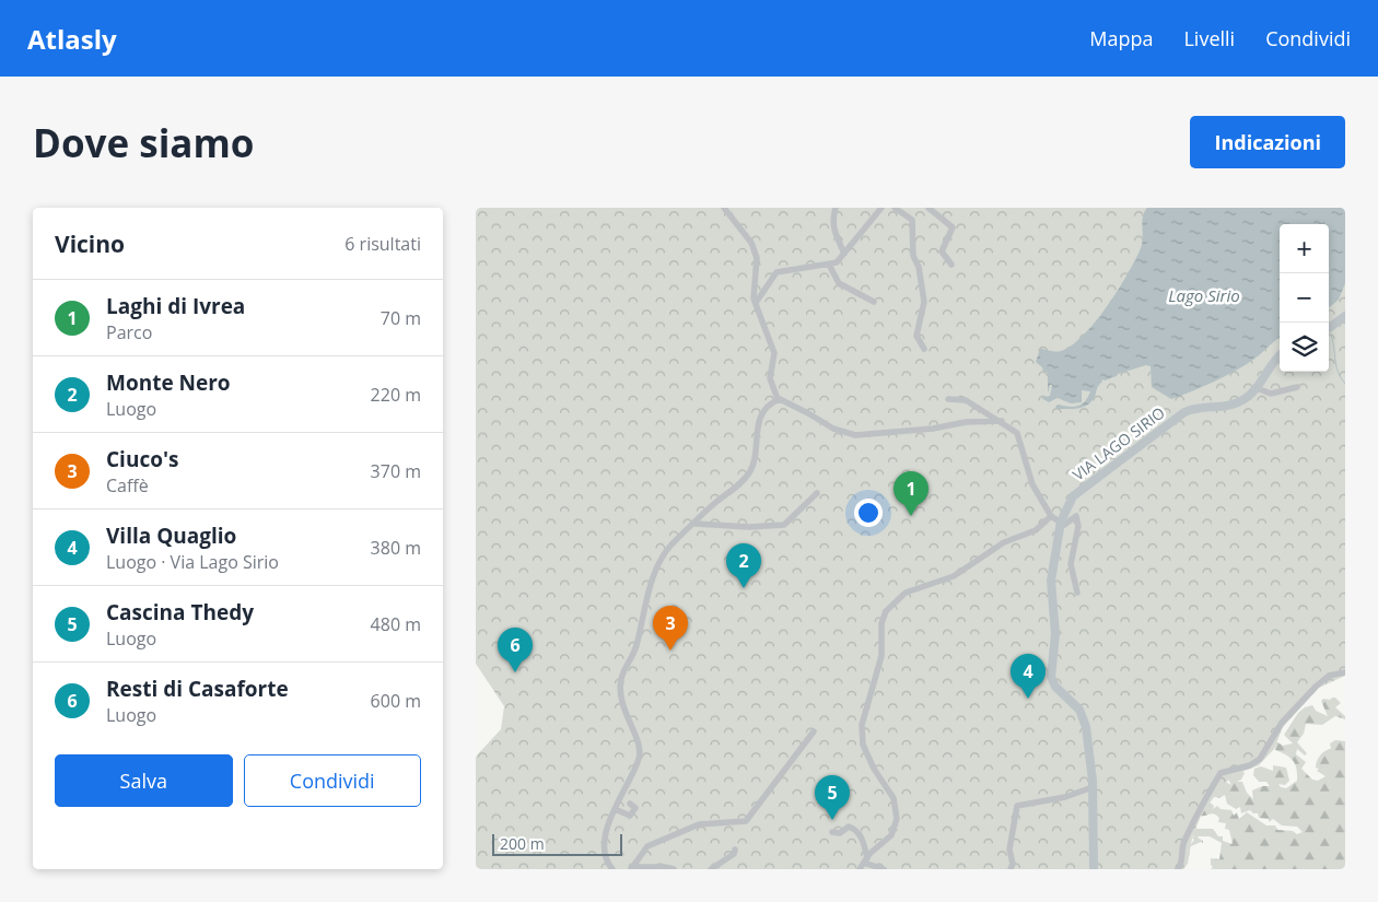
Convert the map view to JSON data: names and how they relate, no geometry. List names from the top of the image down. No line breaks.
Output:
{"streets":{"main road":["VIA LAGO SIRIO"]},"water":["Lago Sirio"],"scale_bar":"200 m","page":{"header":"Atlasly","nav":["Mappa","Livelli","Condividi"],"buttons":["Indicazioni",["Salva","Condividi"]],"title":"Dove siamo","heading":["Vicino","6 risultati"],"map_buttons":["+","−"],"list":[{"mark":"1","name":"Laghi di Ivrea","note":"Parco","value":"70 m"},{"mark":"2","name":"Monte Nero","note":"Luogo","value":"220 m"},{"mark":"3","name":"Ciuco's","note":"Caffè","value":"370 m"},{"mark":"4","name":"Villa Quaglio","note":"Luogo · Via Lago Sirio","value":"380 m"},{"mark":"5","name":"Cascina Thedy","note":"Luogo","value":"480 m"},{"mark":"6","name":"Resti di Casaforte","note":"Luogo","value":"600 m"}],"pins":["1","2","3","6","4","5"],"scale":"200 m"}}
